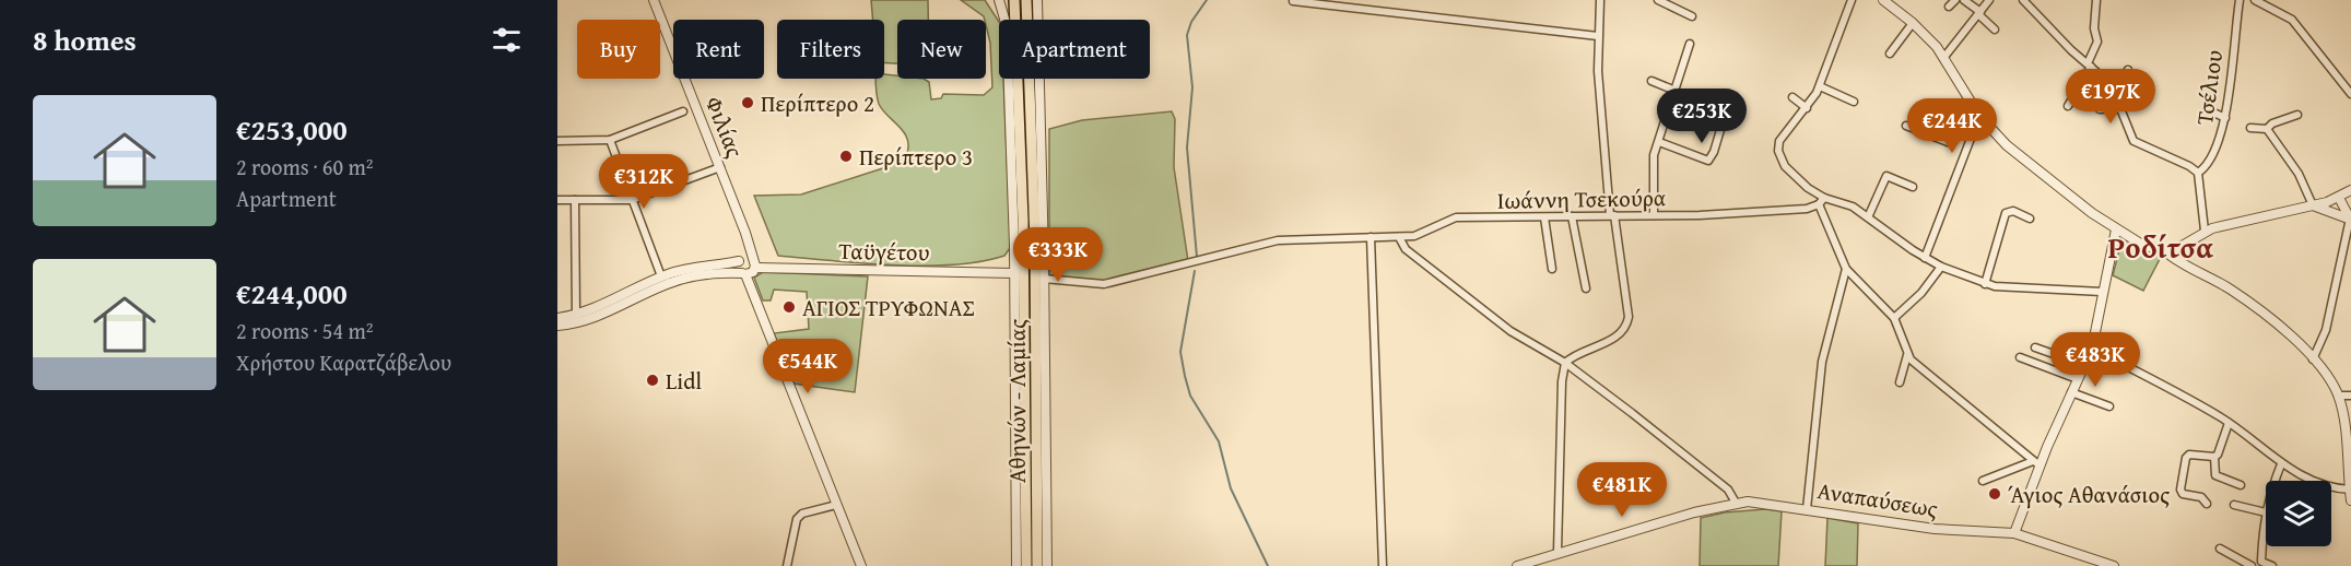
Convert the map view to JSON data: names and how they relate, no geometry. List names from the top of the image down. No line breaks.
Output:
{"streets":{"main road":["Αθηνών - Λαμίας"],"street":["Τσέλιου","Φιλίας","Ιωάννη Τσεκούρα","Ταϋγέτου","Αναπαύσεως"]},"crossings":[["Φιλίας","Ταϋγέτου"]],"districts":["Ροδίτσα"],"places":["Περίπτερο 2","Περίπτερο 3","ΑΓΙΟΣ ΤΡΥΦΩΝΑΣ","Lidl","Άγιος Αθανάσιος"],"page":{"heading":"8 homes","chip":["Buy","Rent","Filters","New","Apartment"],"price":["€197K","€253K","€244K","€312K","€333K","€483K","€544K","€481K"],"list":[{"name":"€253,000","note":"2 rooms · 60 m² · Apartment"},{"name":"€244,000","note":"2 rooms · 54 m² · Χρήστου Καρατζάβελου"}]}}
